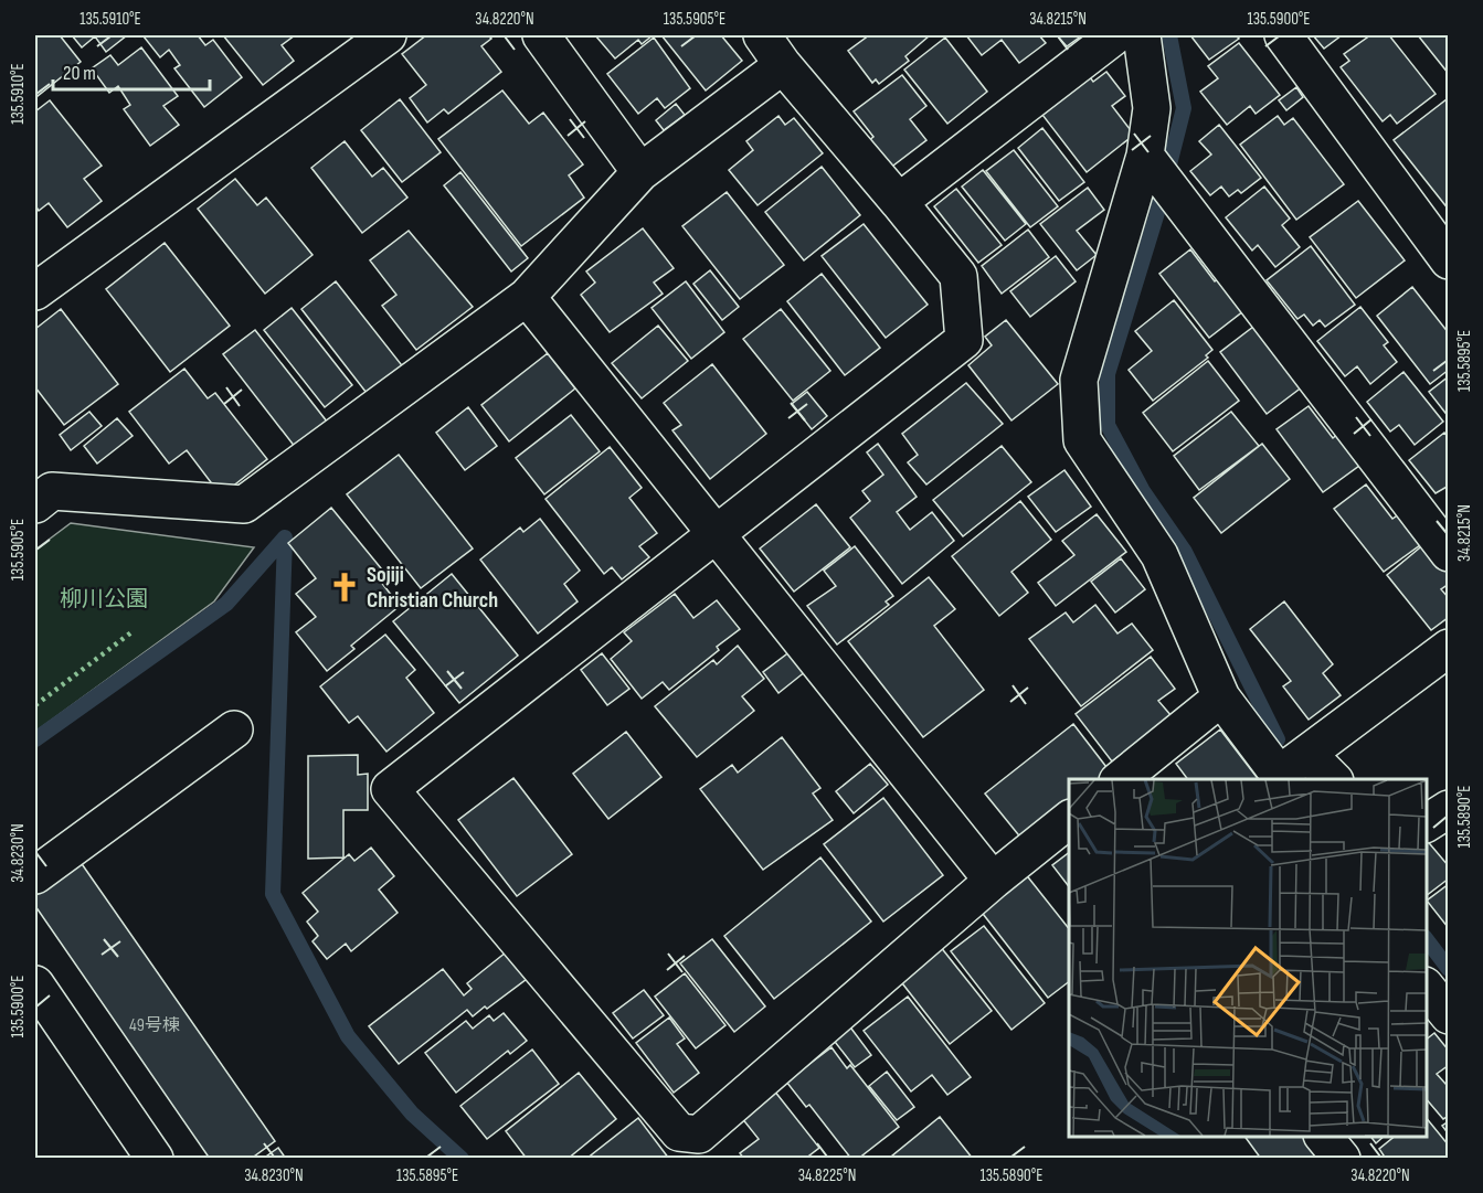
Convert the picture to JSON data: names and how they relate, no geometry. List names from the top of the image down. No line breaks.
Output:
{"parks":["柳川公園"],"places":{"church":["Sojiji Christian Church"]},"house_numbers":["49号棟"],"scale_bar":"20 m","coordinates":["135.5910°E","34.8220°N","135.5905°E","34.8215°N","135.5900°E","135.5895°E","135.5890°E","34.8230°N","34.8225°N"]}
